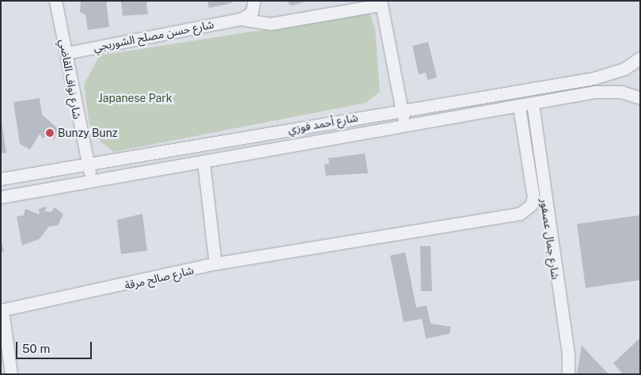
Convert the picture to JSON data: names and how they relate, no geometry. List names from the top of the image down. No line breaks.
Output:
{"streets":{"street":["شارع حسن مصلح الشوربجي","شارع نواف القاضي","شارع أحمد فوزي","شارع جمال عصفور","شارع صالح مرقة"]},"crossings":[["شارع حسن مصلح الشوربجي","شارع نواف القاضي"],["شارع نواف القاضي","شارع أحمد فوزي"],["شارع أحمد فوزي","شارع جمال عصفور"],["شارع أحمد فوزي","شارع صالح مرقة"]],"parks":["Japanese Park"],"places":["Bunzy Bunz"],"scale_bar":"50 m"}
